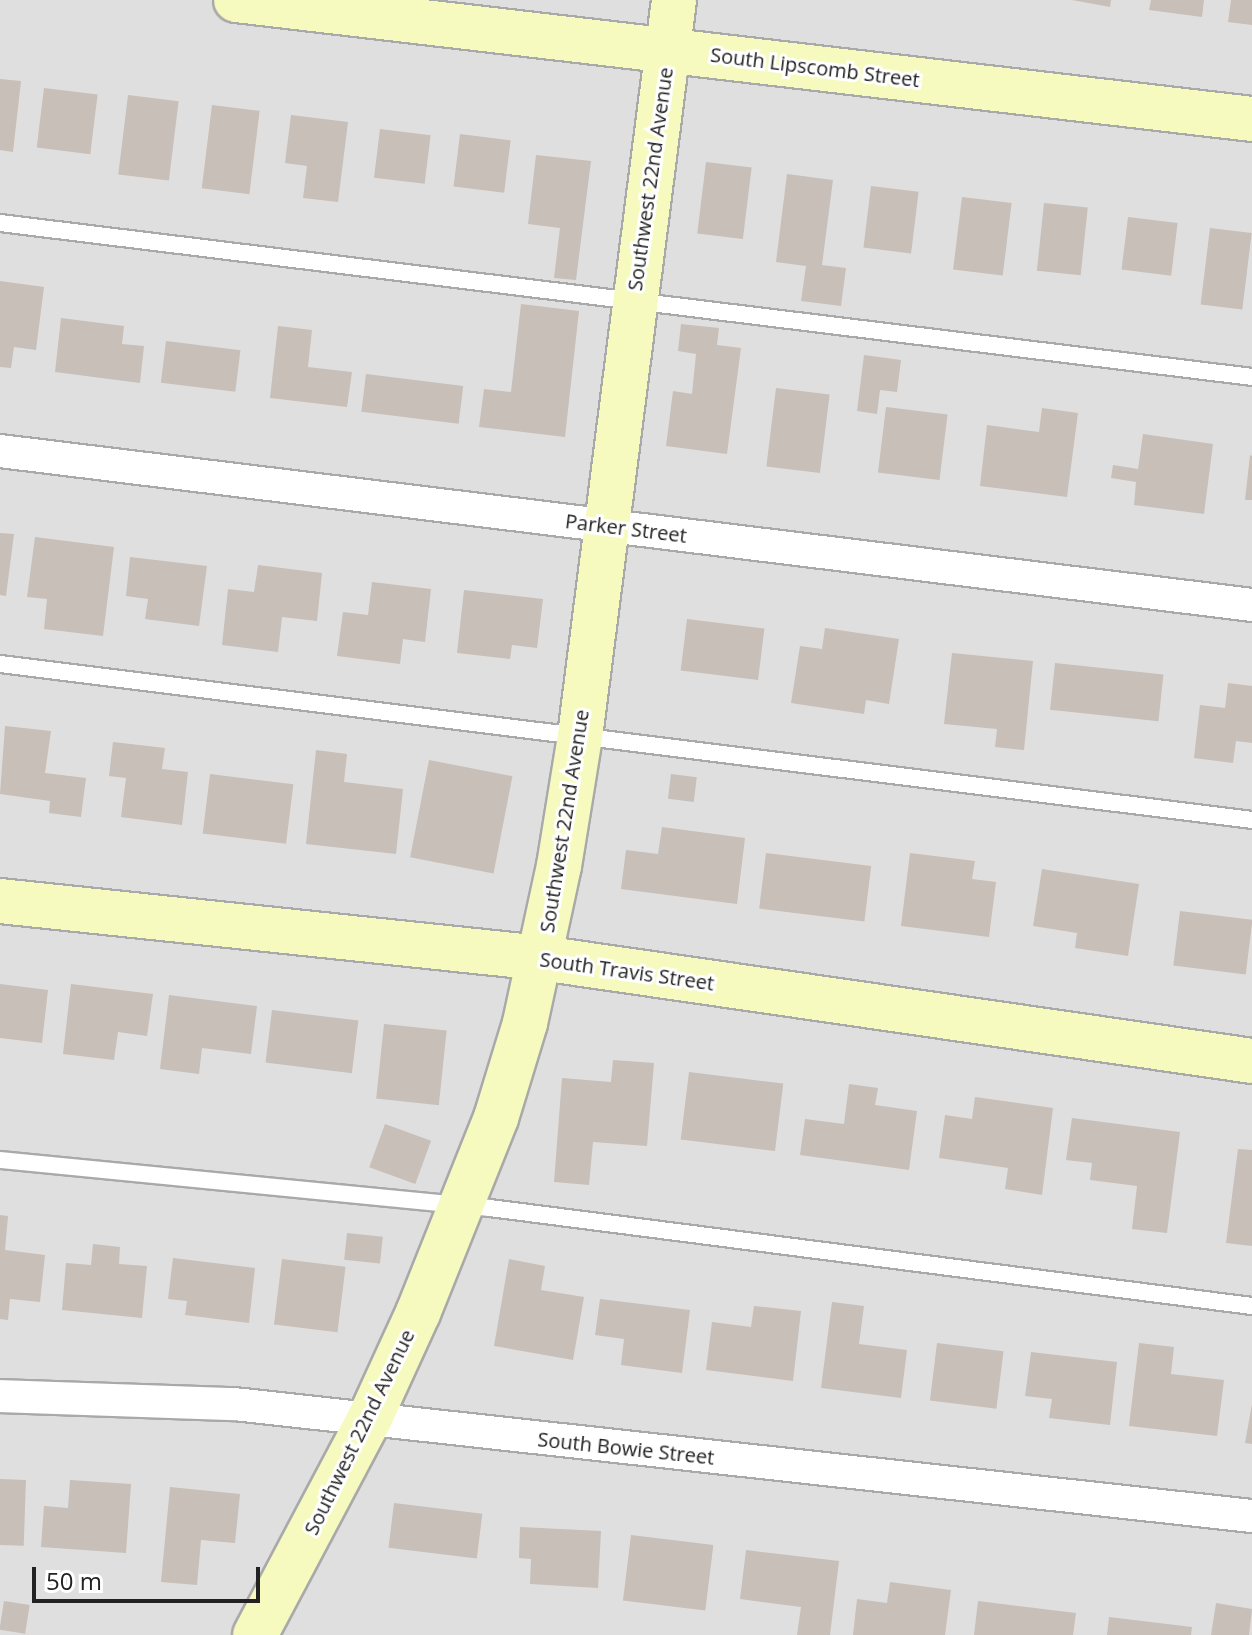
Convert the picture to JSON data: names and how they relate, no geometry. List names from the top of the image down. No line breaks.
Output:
{"streets":{"street":["South Lipscomb Street","Southwest 22nd Avenue","Parker Street","South Travis Street","South Bowie Street"]},"crossings":[["South Lipscomb Street","Southwest 22nd Avenue"],["Southwest 22nd Avenue","Parker Street"],["Southwest 22nd Avenue","South Travis Street"],["Southwest 22nd Avenue","South Bowie Street"]],"scale_bar":"50 m"}
